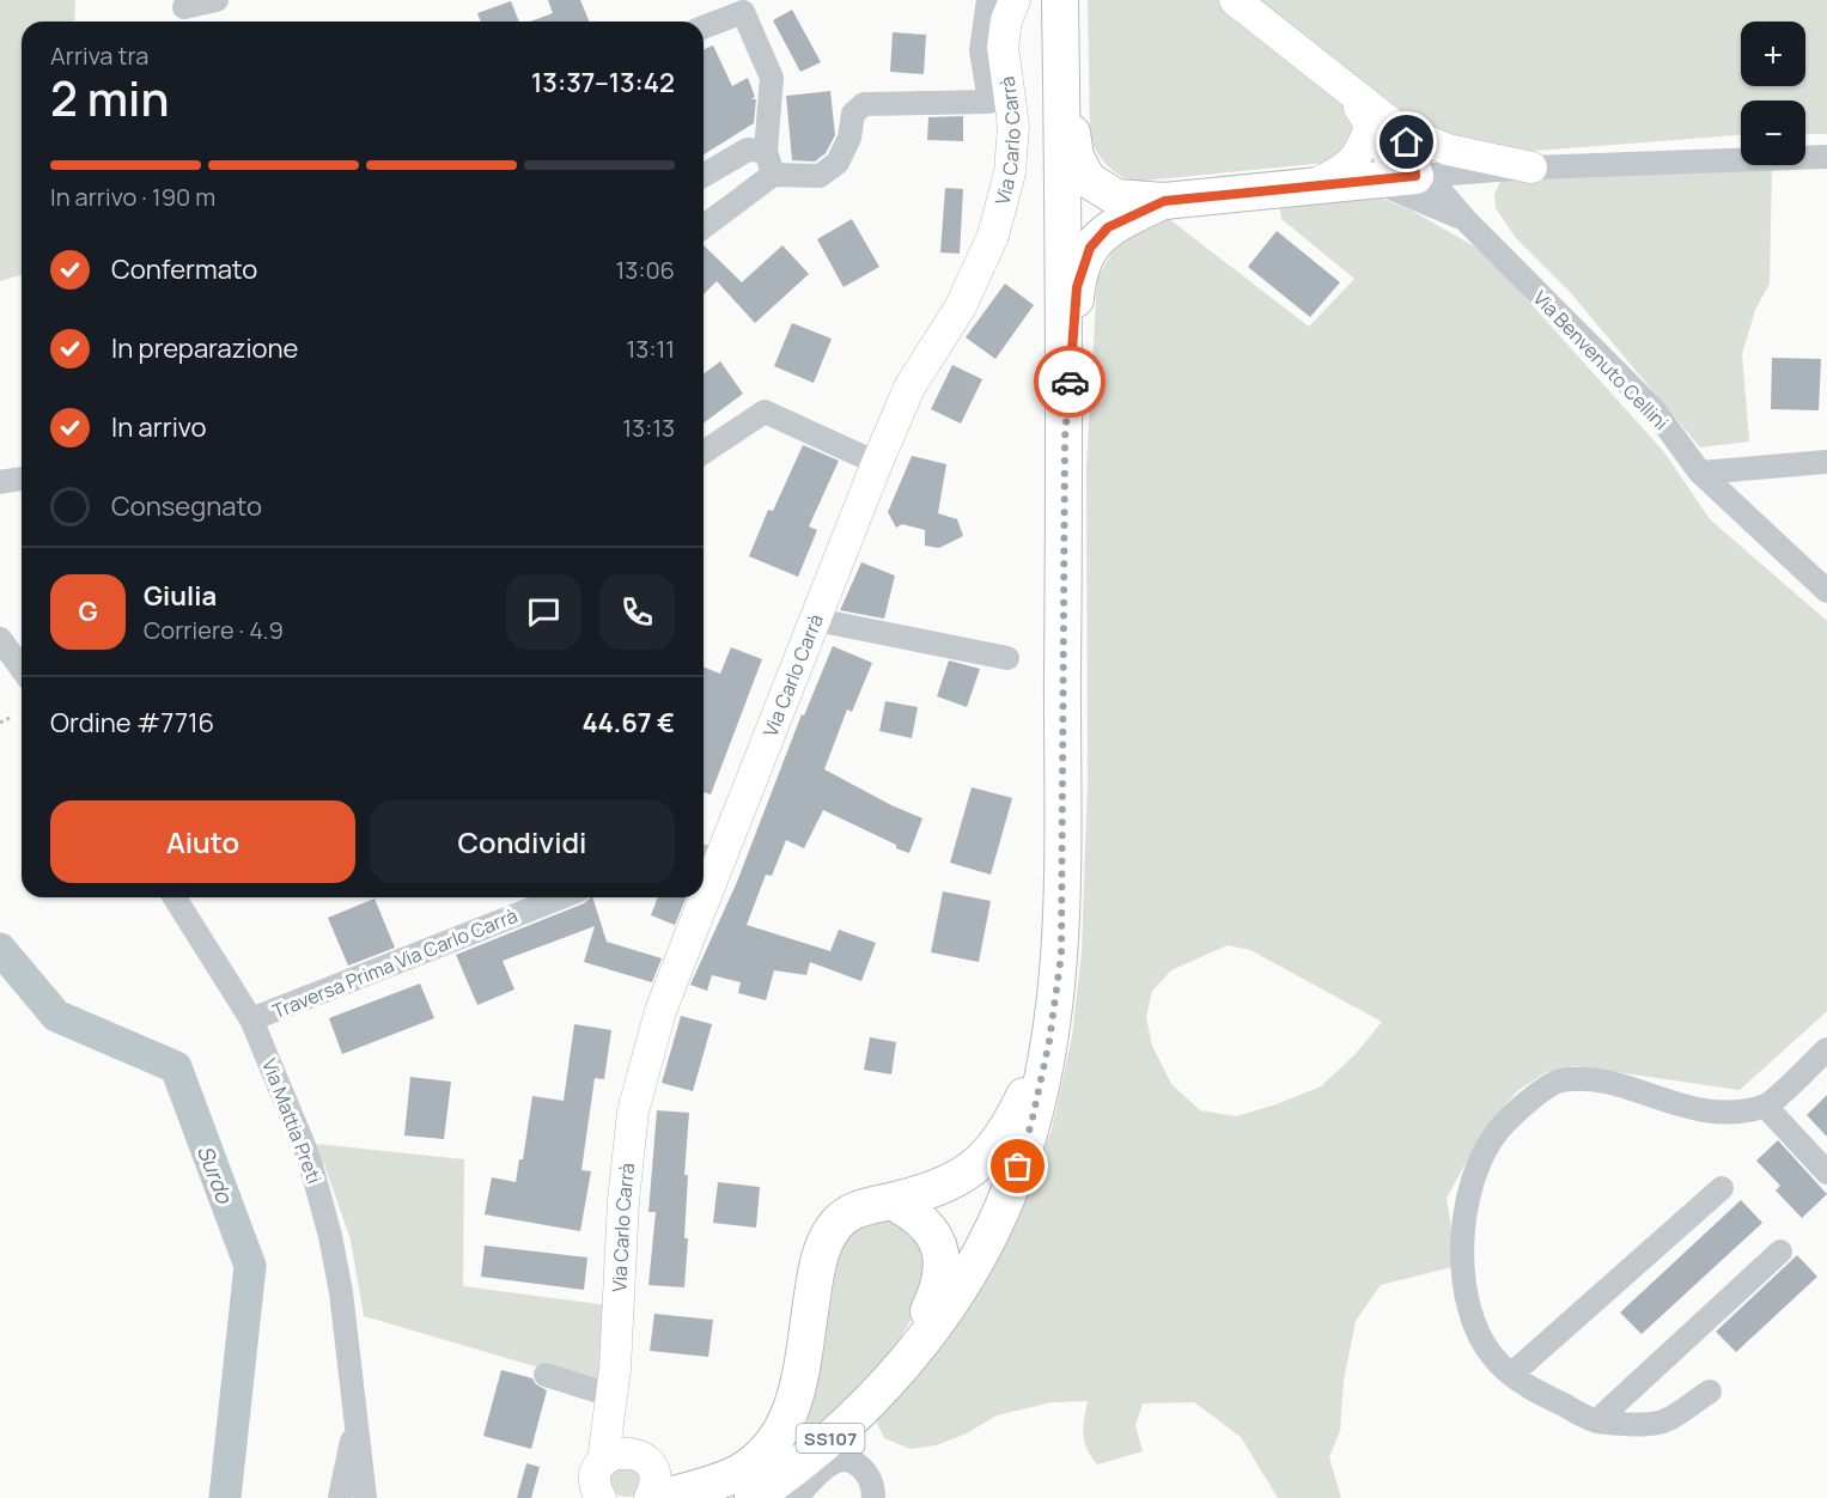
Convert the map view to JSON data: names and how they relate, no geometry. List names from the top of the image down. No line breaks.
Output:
{"streets":{"highway":["SS107"],"main road":["Via Carlo Carrà"],"street":["Via Benvenuto Cellini","Traversa Prima Via Carlo Carrà","Via Mattia Preti"]},"crossings":[["Traversa Prima Via Carlo Carrà","Via Mattia Preti"]],"water":["Surdo"],"page":{"map_buttons":["+","−"],"heading":["2 min","Arriva tra","13:37–13:42"],"panel":["Giulia","Corriere · 4.9","Ordine #7716","44.67 €"],"bar":"In arrivo · 190 m","list":[["Confermato","13:06"],["In preparazione","13:11"],["In arrivo","13:13"],"Consegnato"],"round":"G","buttons":["Aiuto","Condividi"]}}
